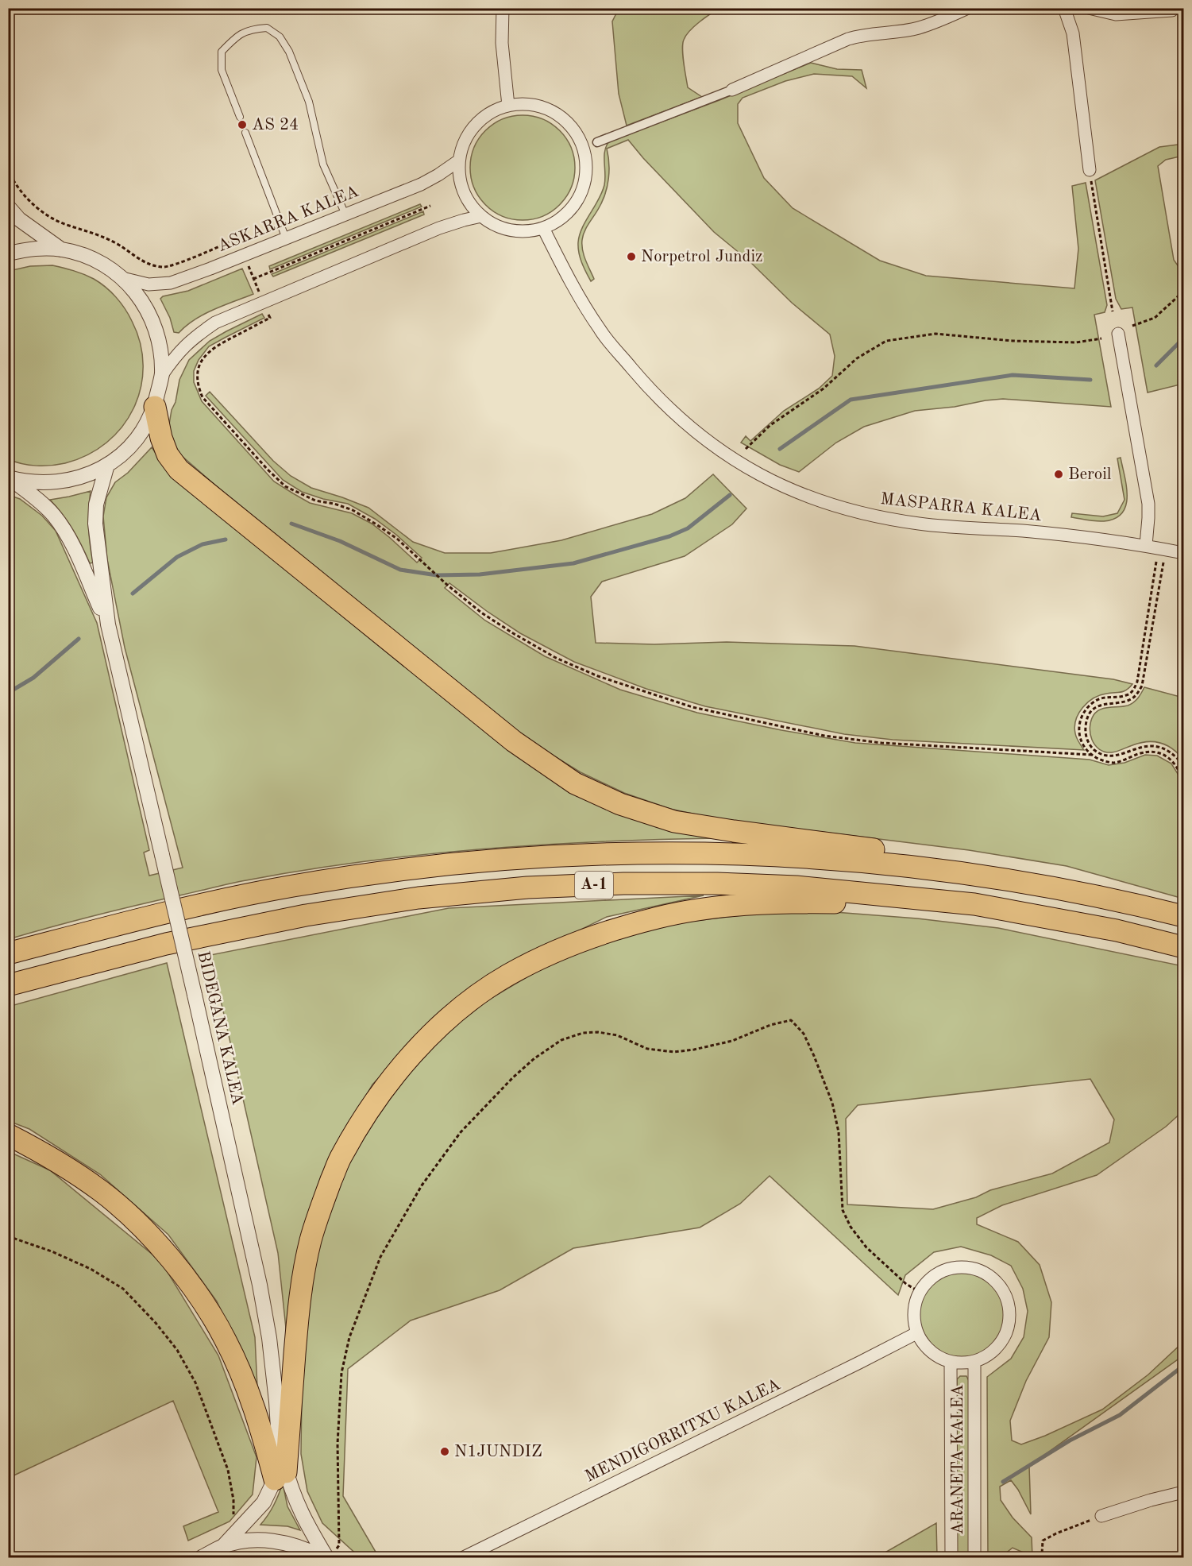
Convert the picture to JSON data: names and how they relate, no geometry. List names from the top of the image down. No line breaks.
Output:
{"streets":{"highway":["A-1"],"street":["ASKARRA KALEA","MASPARRA KALEA","BIDEGANA KALEA","MENDIGORRITXU KALEA","ARANETA KALEA"]},"crossings":[["ASKARRA KALEA","MASPARRA KALEA"],["MENDIGORRITXU KALEA","ARANETA KALEA"]],"places":["AS 24","Norpetrol Jundiz","Beroil","N1JUNDIZ"]}
